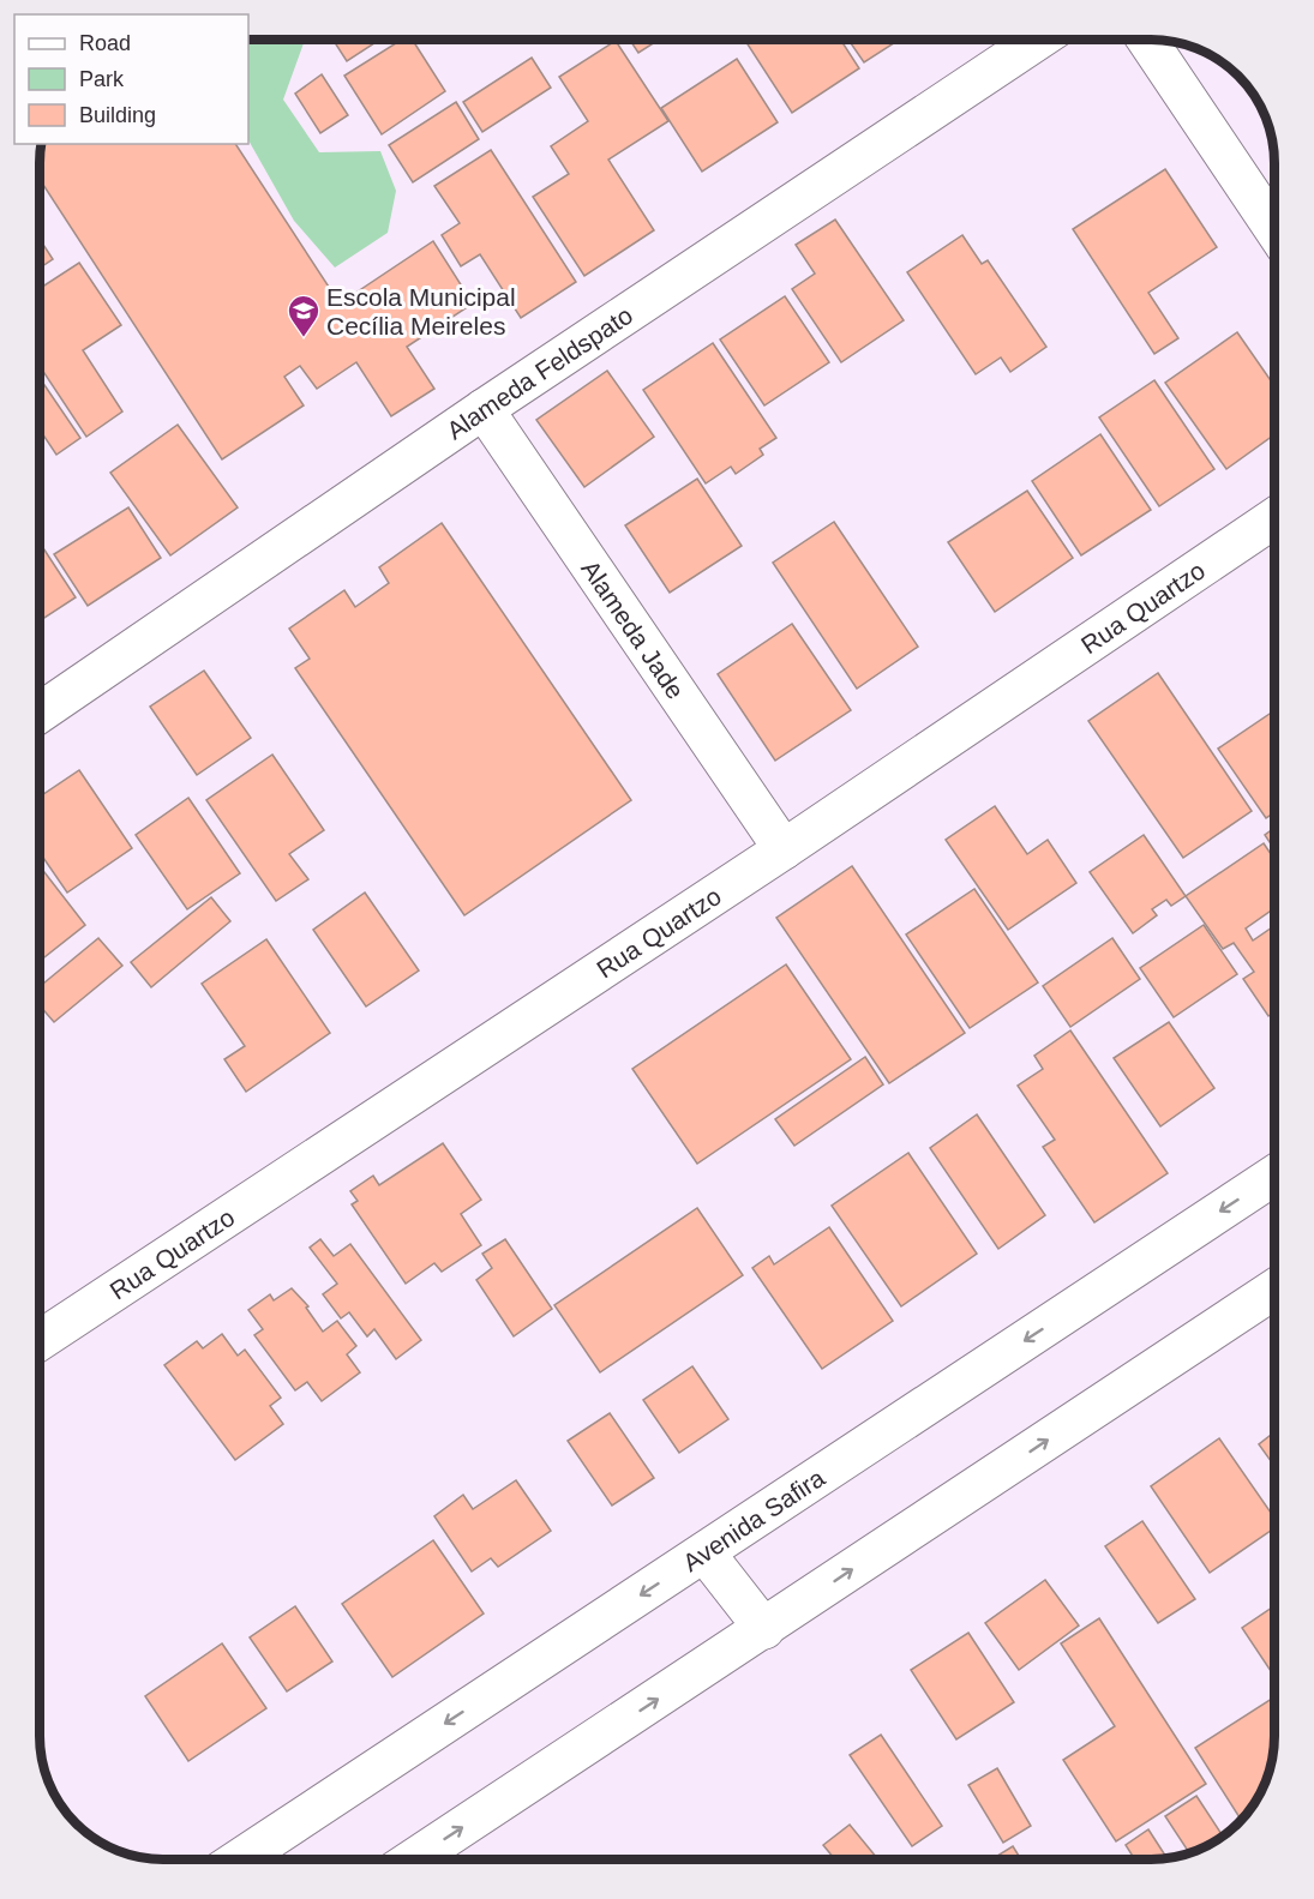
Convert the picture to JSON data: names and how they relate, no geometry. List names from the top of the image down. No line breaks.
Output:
{"streets":{"street":["Alameda Feldspato","Rua Quartzo","Alameda Jade","Avenida Safira"]},"crossings":[["Alameda Feldspato","Alameda Jade"],["Rua Quartzo","Alameda Jade"]],"places":{"school or university":["Escola Municipal Cecília Meireles"]},"legend":["Road","Park","Building"]}
